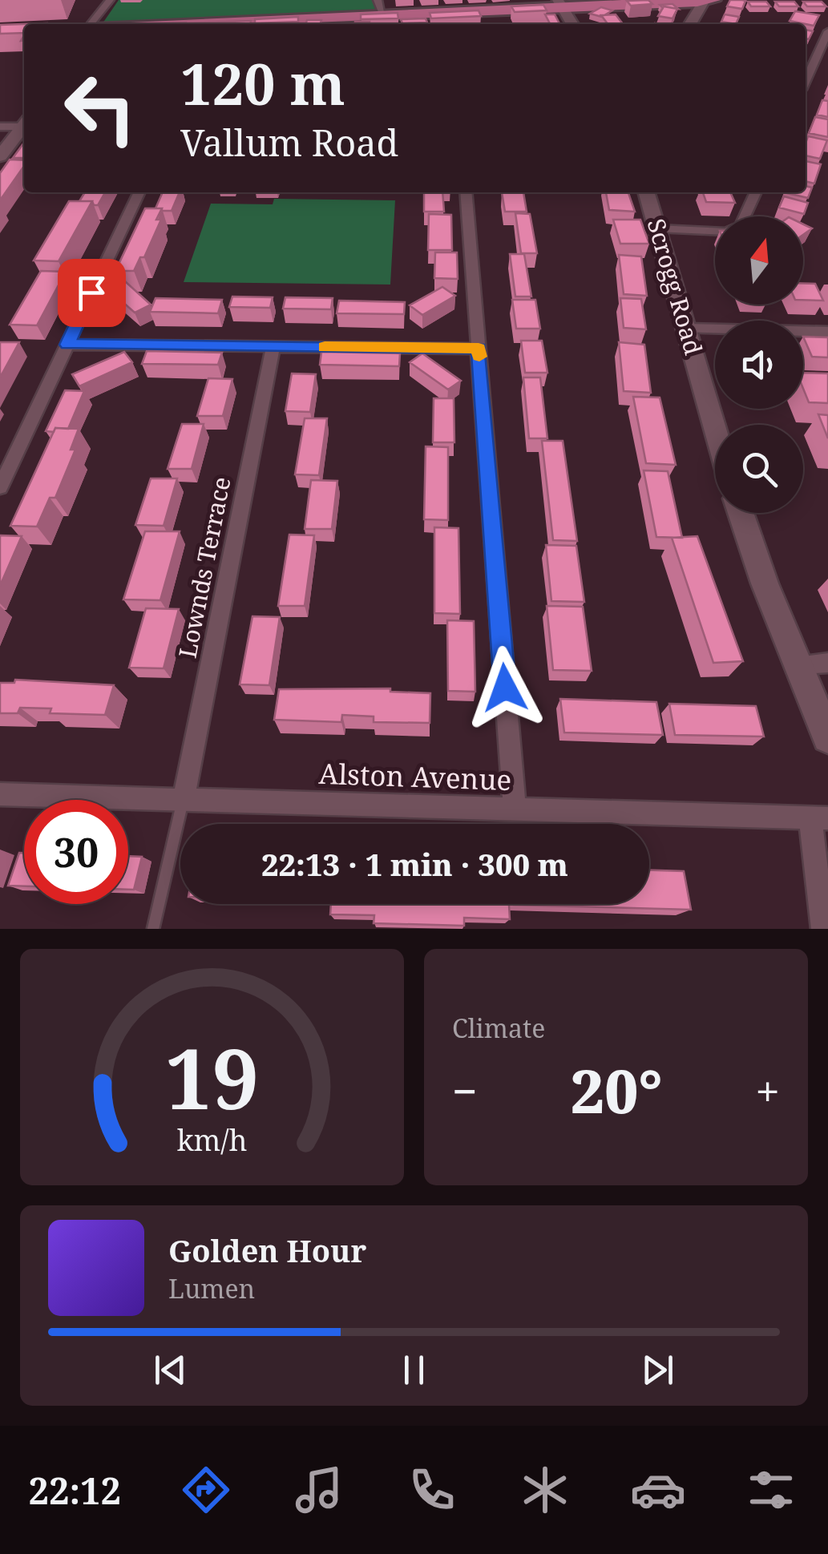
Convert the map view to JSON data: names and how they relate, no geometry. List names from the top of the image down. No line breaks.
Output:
{"streets":{"street":["Scrogg Road","Lownds Terrace","Alston Avenue"]},"crossings":[["Lownds Terrace","Alston Avenue"]],"north":"top","page":{"turn":["120 m","Vallum Road"],"limit":"30","trip":"22:13 · 1 min · 300 m","tile":"Climate","heat":["−","20°","+"],"song":["Golden Hour","Lumen"],"tabs":"22:12","gauge":["19","km/h"]}}
